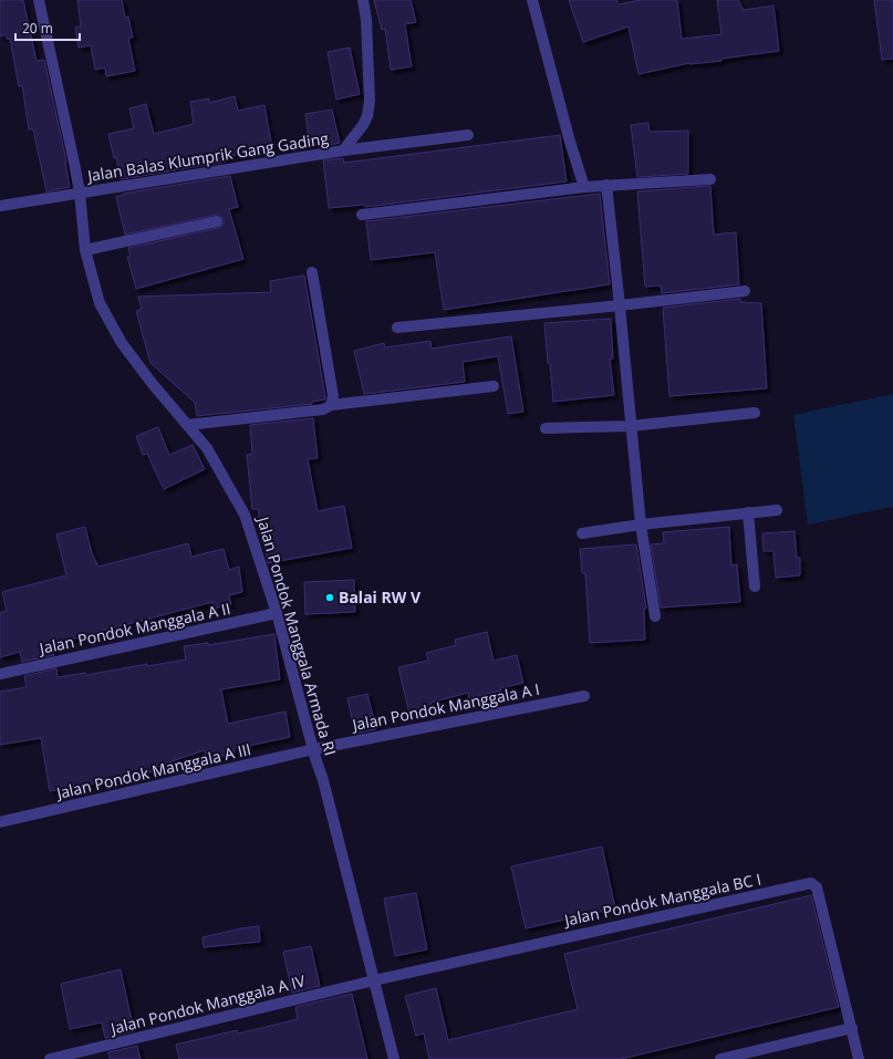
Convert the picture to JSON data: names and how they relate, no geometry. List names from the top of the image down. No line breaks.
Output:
{"streets":{"street":["Jalan Balas Klumprik Gang Gading","Jalan Pondok Manggala A II","Jalan Pondok Manggala Armada RI","Jalan Pondok Manggala A I","Jalan Pondok Manggala A III","Jalan Pondok Manggala BC I","Jalan Pondok Manggala A IV"]},"crossings":[["Jalan Balas Klumprik Gang Gading","Jalan Pondok Manggala Armada RI"],["Jalan Pondok Manggala A II","Jalan Pondok Manggala Armada RI"],["Jalan Pondok Manggala Armada RI","Jalan Pondok Manggala A I"],["Jalan Pondok Manggala Armada RI","Jalan Pondok Manggala A III"],["Jalan Pondok Manggala Armada RI","Jalan Pondok Manggala BC I"],["Jalan Pondok Manggala Armada RI","Jalan Pondok Manggala A IV"],["Jalan Pondok Manggala A I","Jalan Pondok Manggala A III"],["Jalan Pondok Manggala BC I","Jalan Pondok Manggala A IV"]],"places":["Balai RW V"],"scale_bar":"20 m"}
